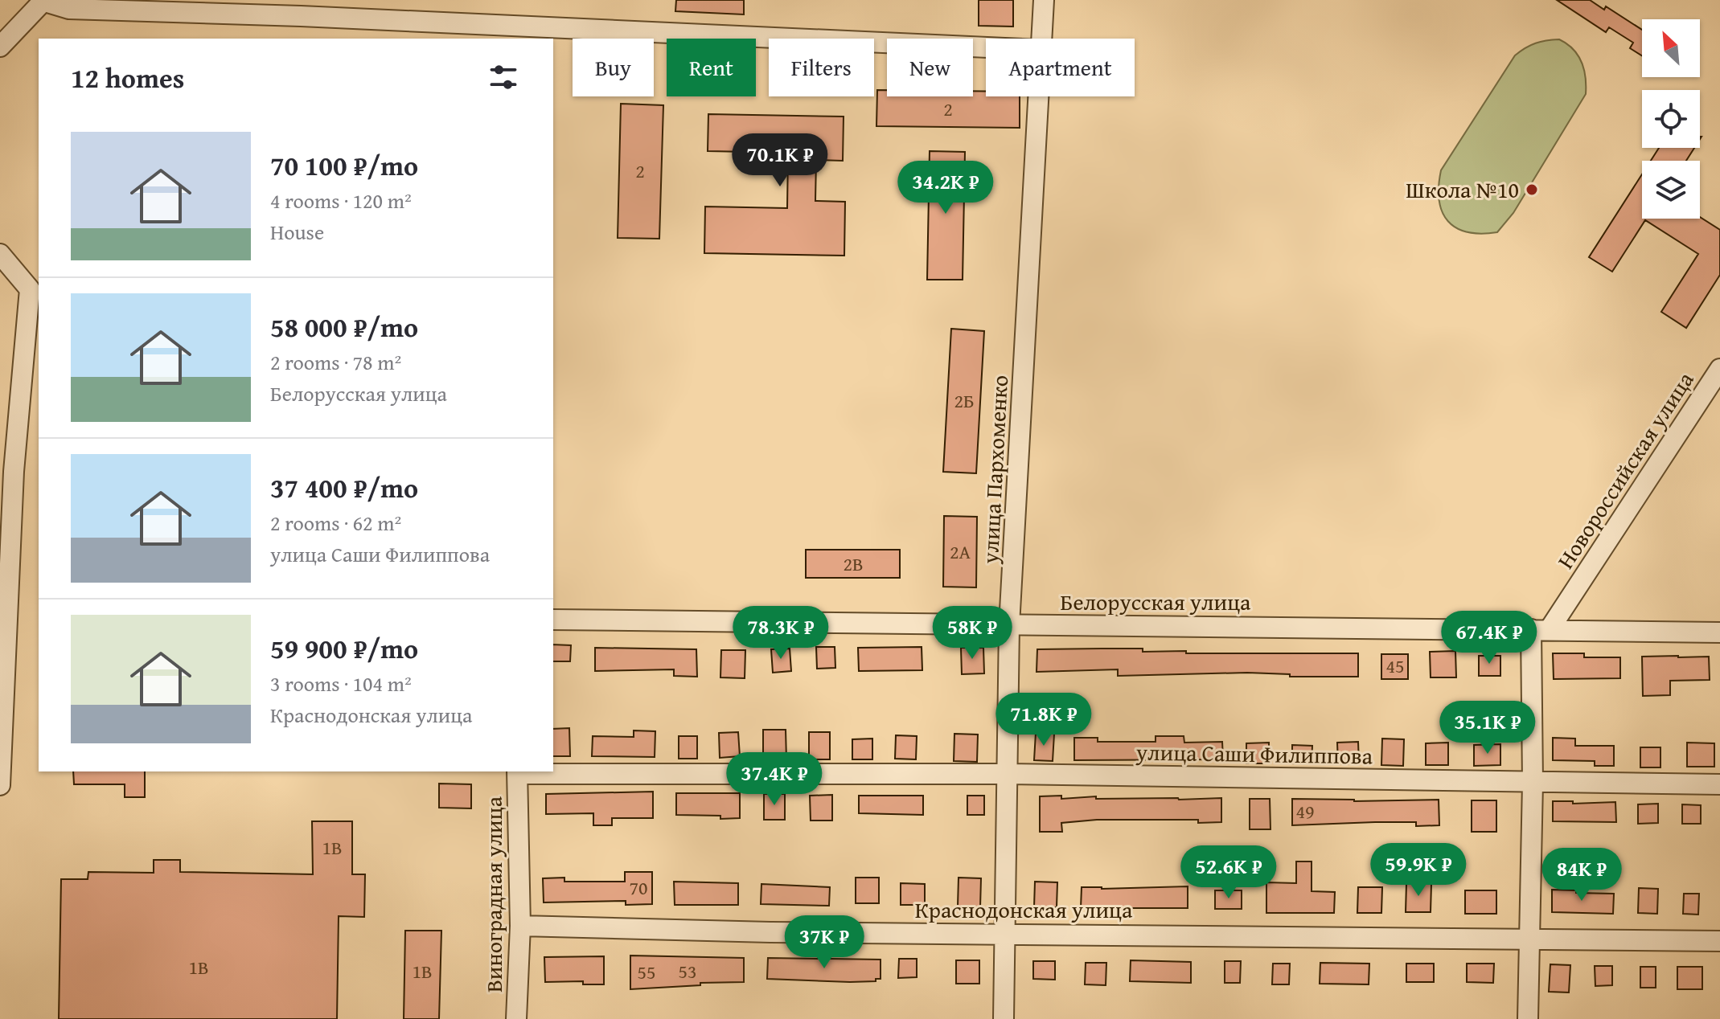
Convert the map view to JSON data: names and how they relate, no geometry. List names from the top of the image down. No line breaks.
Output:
{"streets":{"street":["улица Пархоменко","Новороссийская улица","Белорусская улица","улица Саши Филиппова","Виноградная улица","Краснодонская улица"]},"crossings":[["улица Пархоменко","Белорусская улица"],["улица Пархоменко","улица Саши Филиппова"],["улица Пархоменко","Краснодонская улица"],["Новороссийская улица","Белорусская улица"],["улица Саши Филиппова","Виноградная улица"],["Виноградная улица","Краснодонская улица"]],"places":["Школа №10"],"house_numbers":["2","2","2Б","2А","2В","45","49","1В","70","1В","1В","53","55"],"north":"top left","page":{"chip":["Buy","Rent","Filters","New","Apartment"],"heading":"12 homes","list":[{"name":"70 100 ₽/mo","note":"4 rooms · 120 m² · House"},{"name":"58 000 ₽/mo","note":"2 rooms · 78 m² · Белорусская улица"},{"name":"37 400 ₽/mo","note":"2 rooms · 62 m² · улица Саши Филиппова"},{"name":"59 900 ₽/mo","note":"3 rooms · 104 m² · Краснодонская улица"}],"price":["70.1K ₽","34.2K ₽","78.3K ₽","58K ₽","67.4K ₽","71.8K ₽","35.1K ₽","37.4K ₽","59.9K ₽","52.6K ₽","84K ₽","37K ₽"]}}
